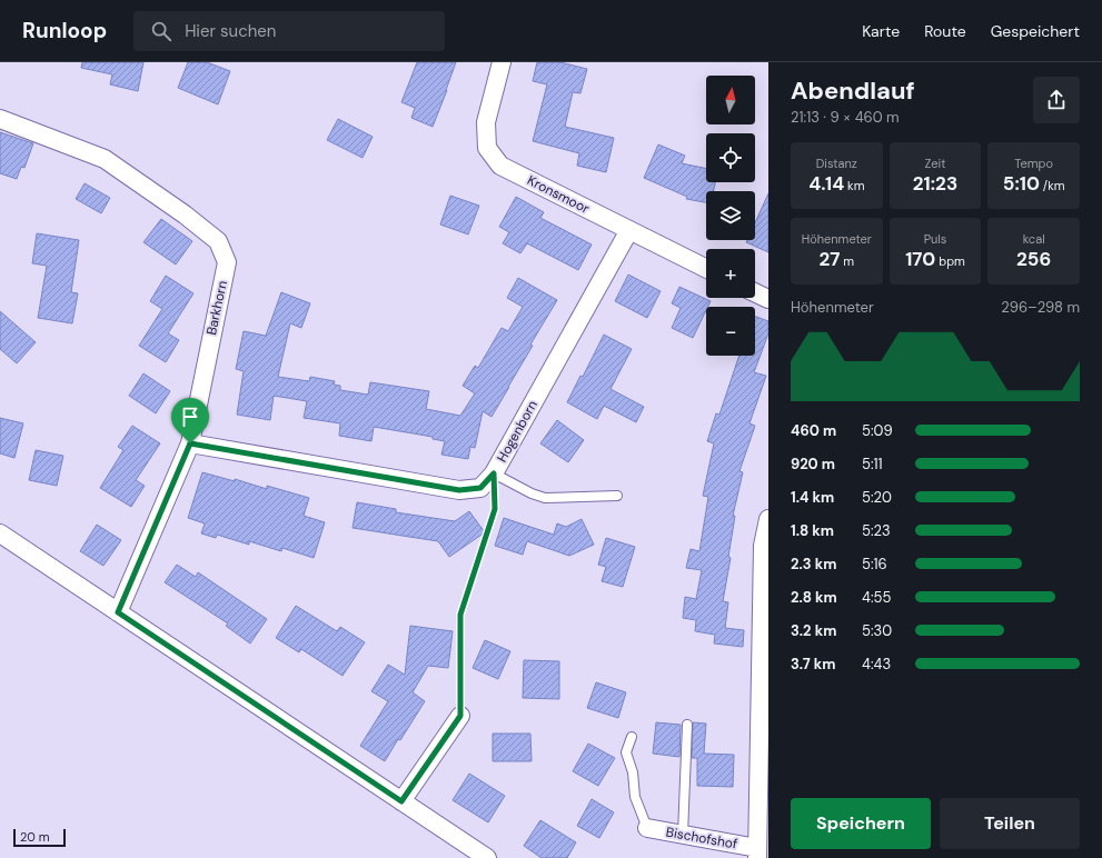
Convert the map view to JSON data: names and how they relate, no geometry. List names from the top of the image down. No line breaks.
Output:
{"streets":{"street":["Kronsmoor","Barkhorn","Hogenborn","Bischofshof"]},"crossings":[["Kronsmoor","Hogenborn"],["Barkhorn","Hogenborn"]],"scale_bar":"20 m","north":"top","page":{"header":"Runloop","search":"Hier suchen","nav":["Karte","Route","Gespeichert"],"heading":["Abendlauf","21:13 · 9 × 460 m"],"map_buttons":["+","−"],"stats":[["Distanz","4.14 km"],["Zeit","21:23"],["Tempo","5:10 /km"],["Höhenmeter","27 m"],["Puls","170 bpm"],["kcal","256"]],"chart":["Höhenmeter","296–298 m"],"list":[{"name":"460 m","note":"5:09"},{"name":"920 m","note":"5:11"},{"name":"1.4 km","note":"5:20"},{"name":"1.8 km","note":"5:23"},{"name":"2.3 km","note":"5:16"},{"name":"2.8 km","note":"4:55"},{"name":"3.2 km","note":"5:30"},{"name":"3.7 km","note":"4:43"}],"buttons":["Speichern","Teilen"],"scale":"20 m"}}
